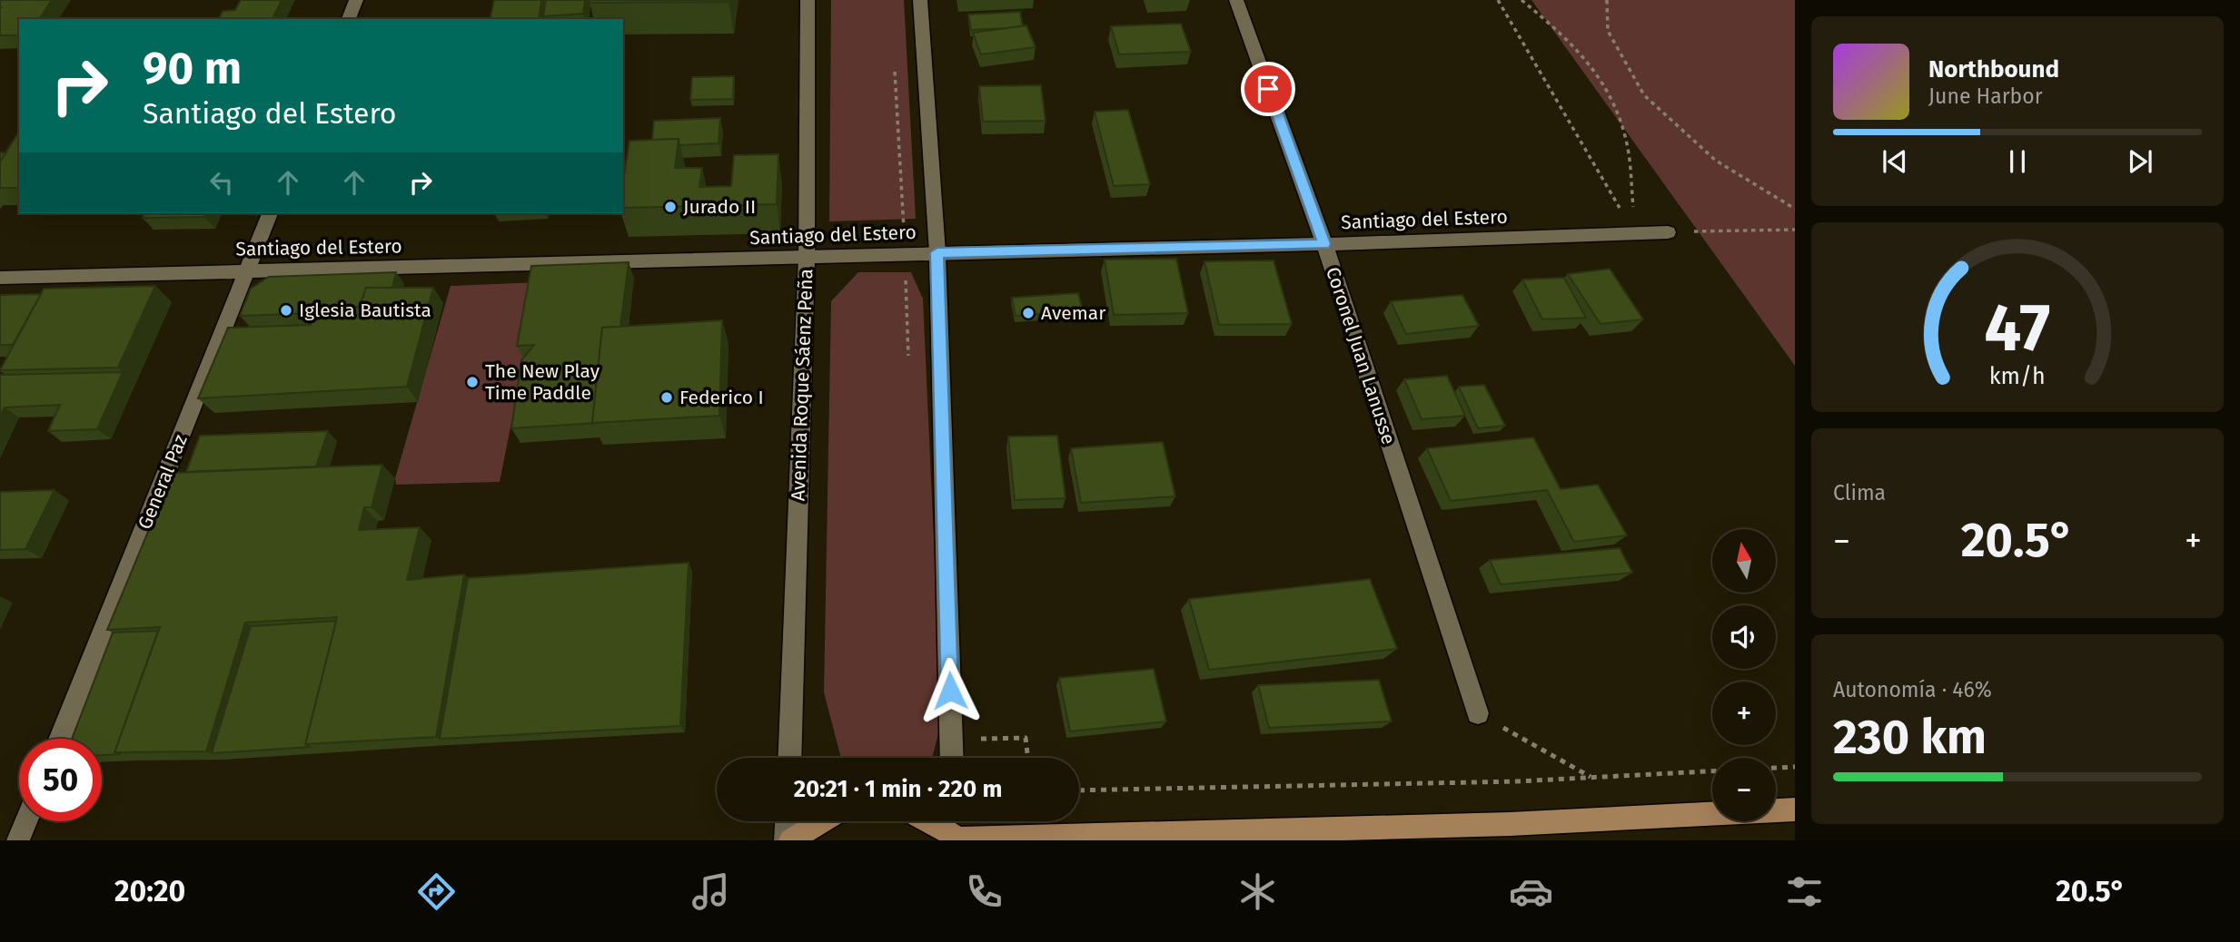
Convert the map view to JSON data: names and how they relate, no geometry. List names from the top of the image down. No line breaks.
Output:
{"streets":{"street":["Santiago del Estero","Coronel Juan Lanusse","Avenida Roque Sáenz Peña","General Paz"]},"crossings":[["Santiago del Estero","Coronel Juan Lanusse"],["Santiago del Estero","Avenida Roque Sáenz Peña"],["Santiago del Estero","General Paz"]],"places":["Jurado II","Iglesia Bautista","Avemar","The New Play Time Paddle","Federico I"],"north":"top","page":{"turn":["90 m","Santiago del Estero"],"song":["Northbound","June Harbor"],"tile":["Clima",["Autonomía · 46%","230 km"]],"heat":["−","20.5°","+"],"map_buttons":["+","−"],"limit":"50","trip":"20:21 · 1 min · 220 m","tabs":["20:20","20.5°"],"gauge":["47","km/h"]}}
